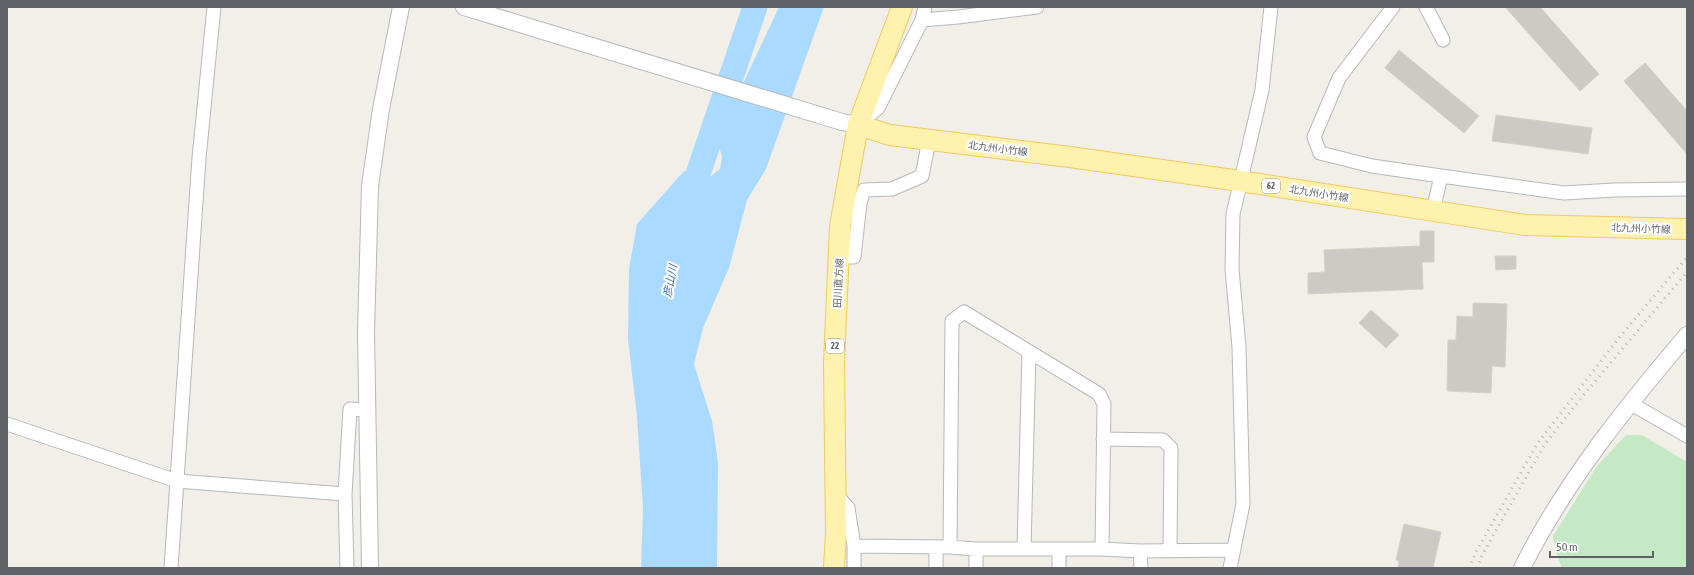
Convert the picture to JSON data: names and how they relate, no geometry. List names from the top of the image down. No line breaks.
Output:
{"streets":{"main road":["北九州小竹線","62","田川直方線","22"]},"crossings":[["北九州小竹線","田川直方線"]],"water":["彦山川"],"scale_bar":"50 m"}
